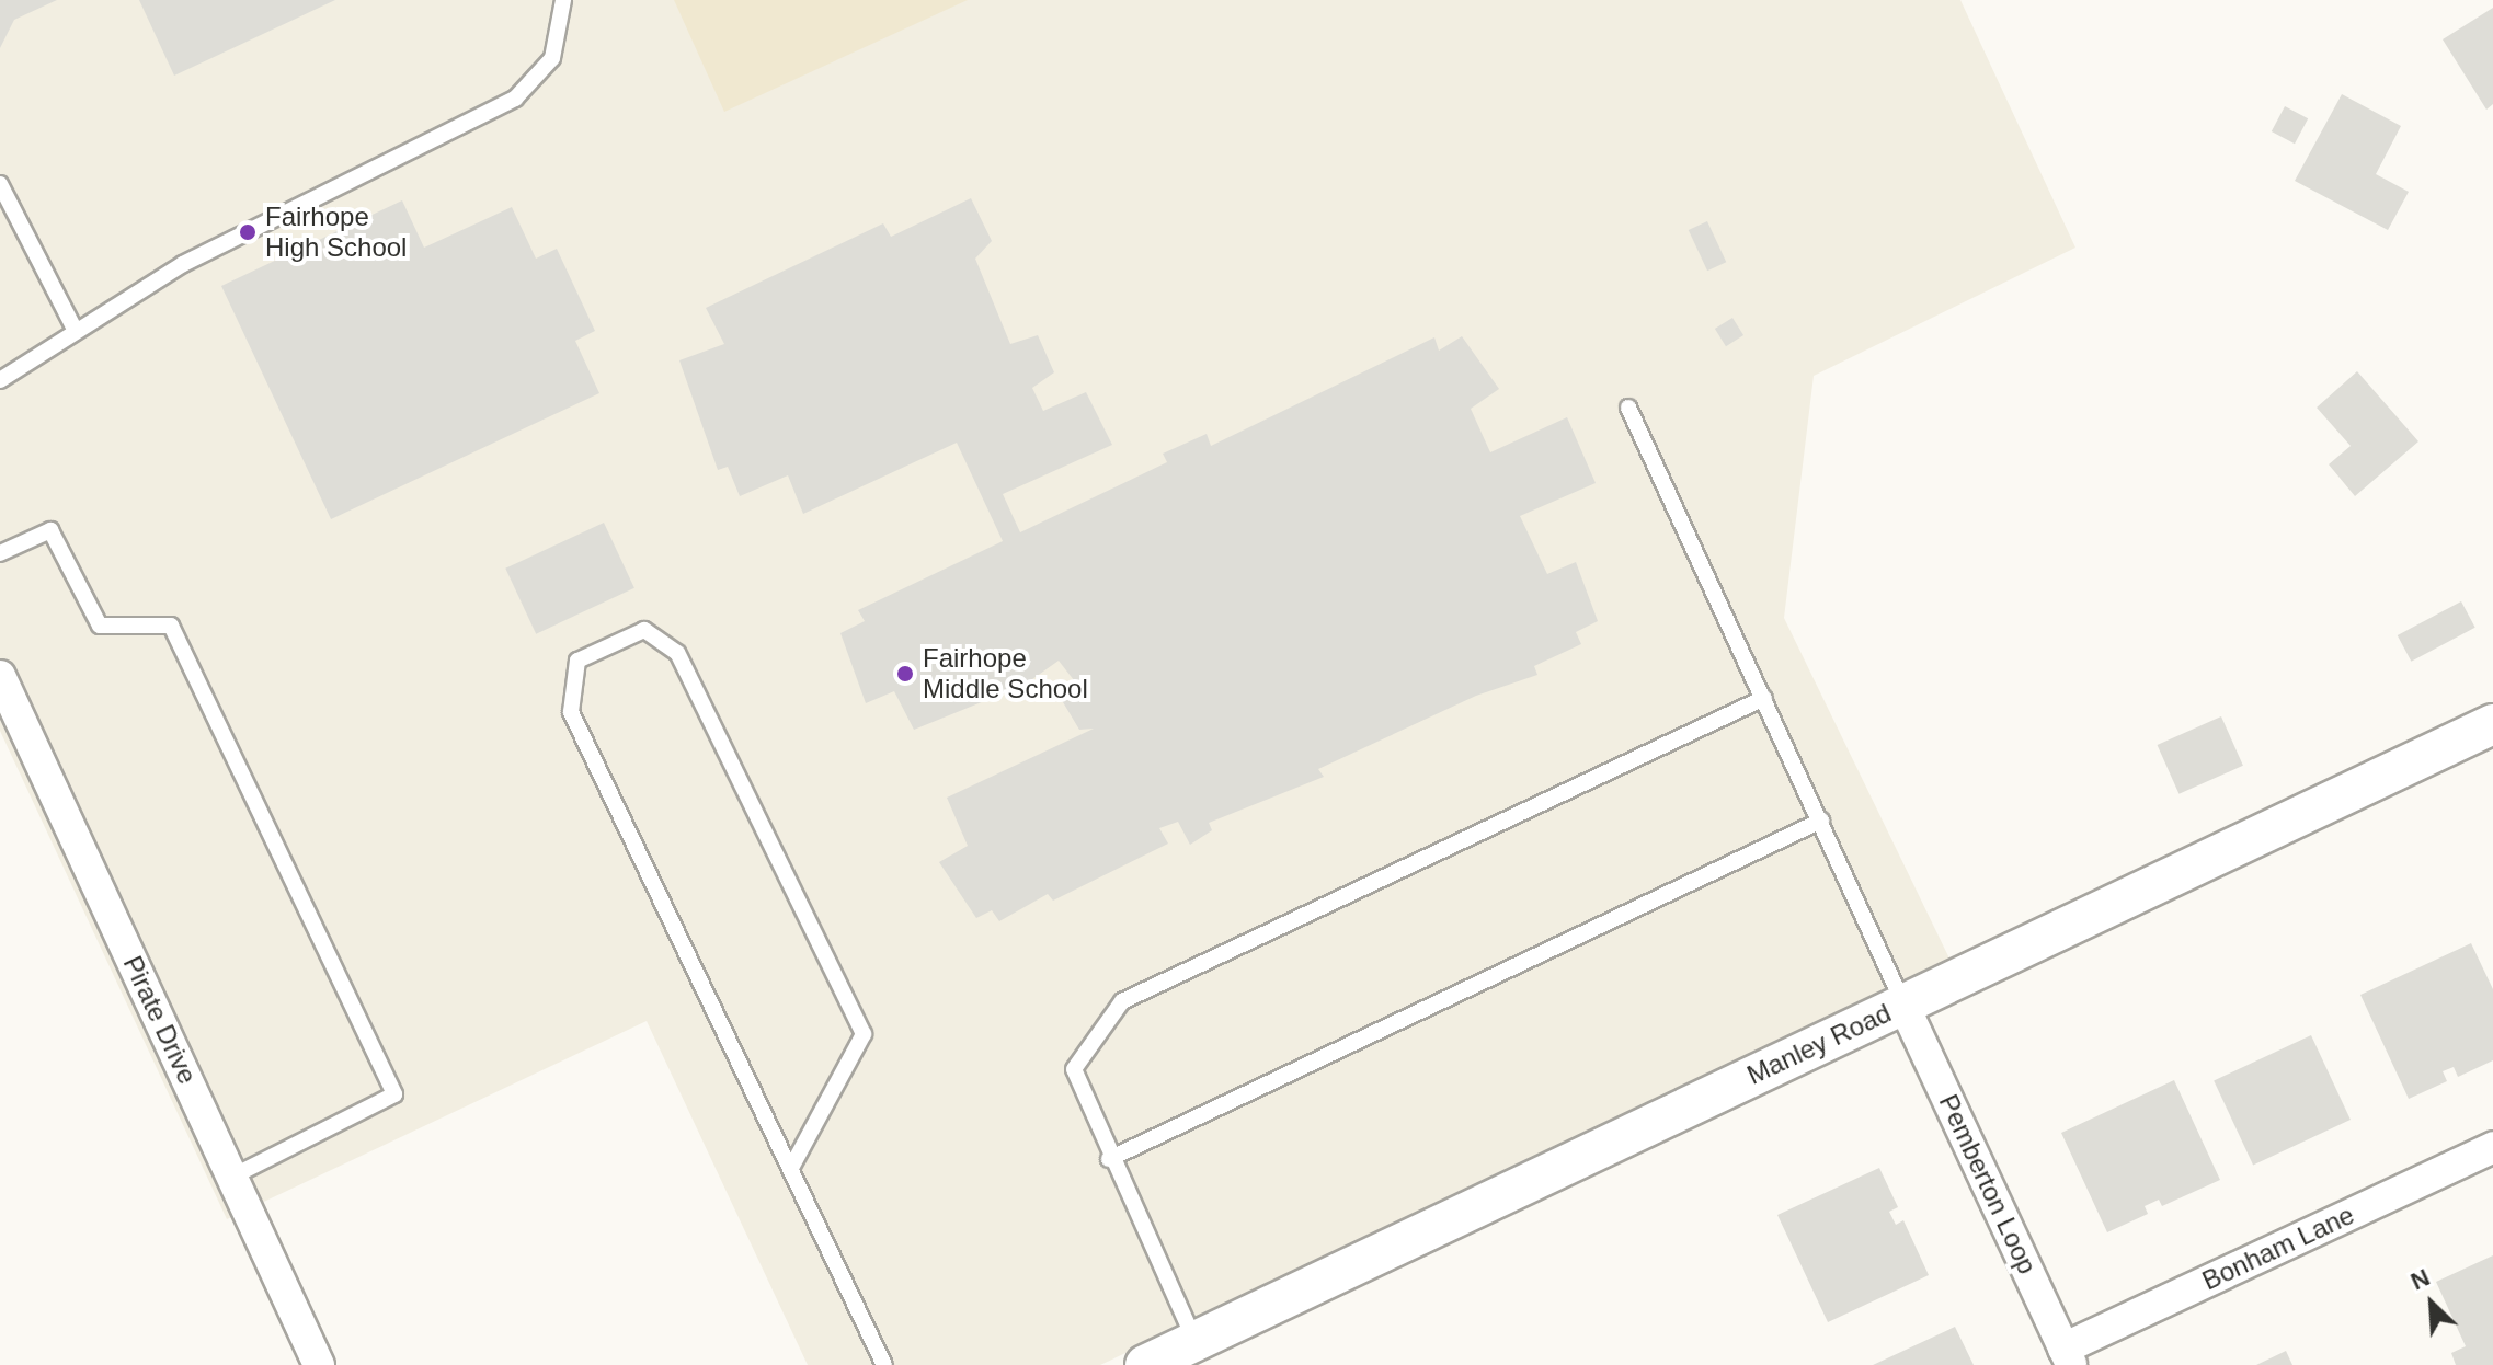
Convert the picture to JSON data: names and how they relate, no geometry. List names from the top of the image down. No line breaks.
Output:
{"streets":{"street":["Pirate Drive","Manley Road","Pemberton Loop","Bonham Lane"]},"crossings":[["Manley Road","Pemberton Loop"],["Pemberton Loop","Bonham Lane"]],"places":["Fairhope High School","Fairhope Middle School"],"north":"top left"}
